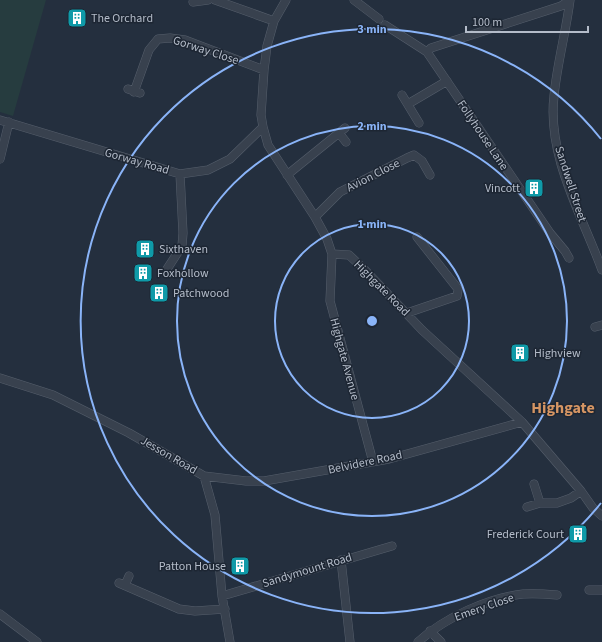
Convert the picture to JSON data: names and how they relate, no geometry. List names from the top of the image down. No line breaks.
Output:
{"streets":{"street":["Gorway Close","Follyhouse Lane","Gorway Road","Avion Close","Sandwell Street","Highgate Road","Highgate Avenue","Jesson Road","Belvidere Road","Sandymount Road","Emery Close"]},"crossings":[["Highgate Road","Highgate Avenue"],["Highgate Road","Belvidere Road"],["Highgate Avenue","Belvidere Road"],["Jesson Road","Belvidere Road"],["Jesson Road","Sandymount Road"]],"districts":["Highgate"],"places":{"building":["The Orchard","Vincott","Sixthaven","Foxhollow","Patchwood","Highview","Frederick Court","Patton House"]},"scale_bar":"100 m","rings":["3 min","2 min","1 min"]}
